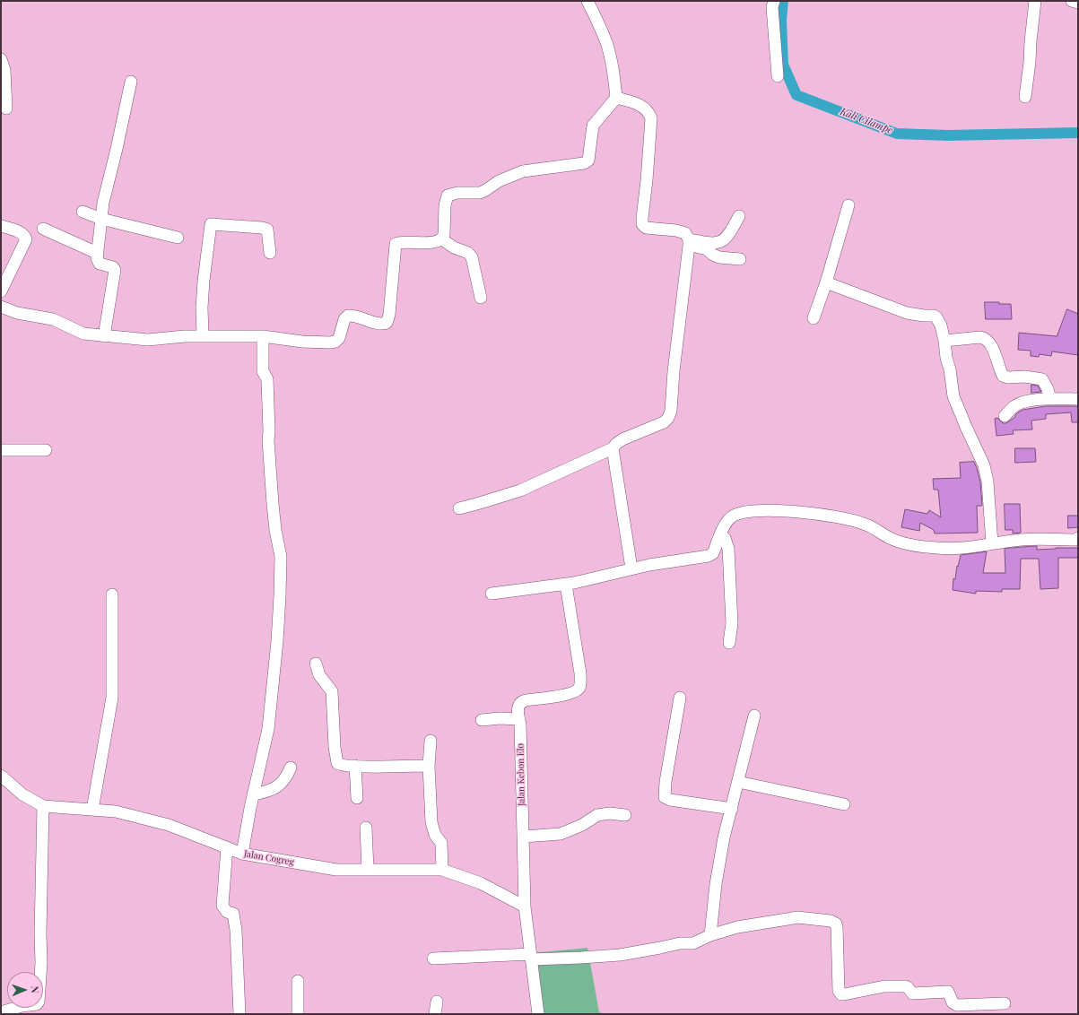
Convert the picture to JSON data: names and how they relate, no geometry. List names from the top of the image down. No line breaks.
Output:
{"streets":{"street":["Jalan Kebon Elo","Jalan Cogreg"]},"crossings":[["Jalan Kebon Elo","Jalan Cogreg"]],"water":["Kali Cilampe"],"north":"right"}
